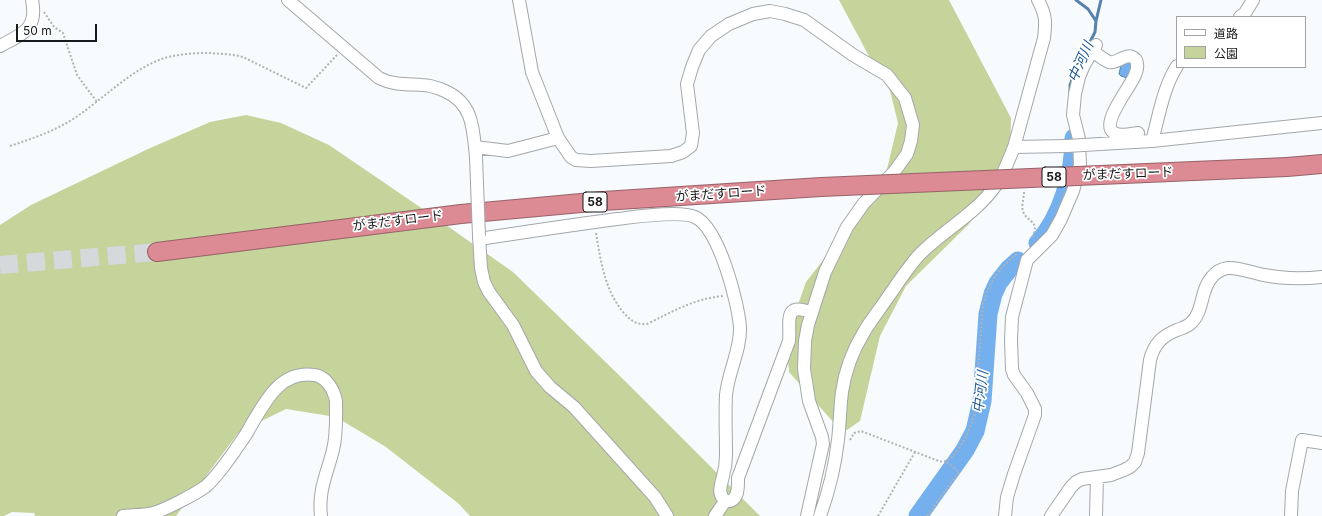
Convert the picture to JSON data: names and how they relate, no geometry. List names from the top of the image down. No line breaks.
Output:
{"streets":{"highway":["がまだすロード","58"]},"water":["中河川"],"legend":["道路","公園"],"scale_bar":"50 m"}
